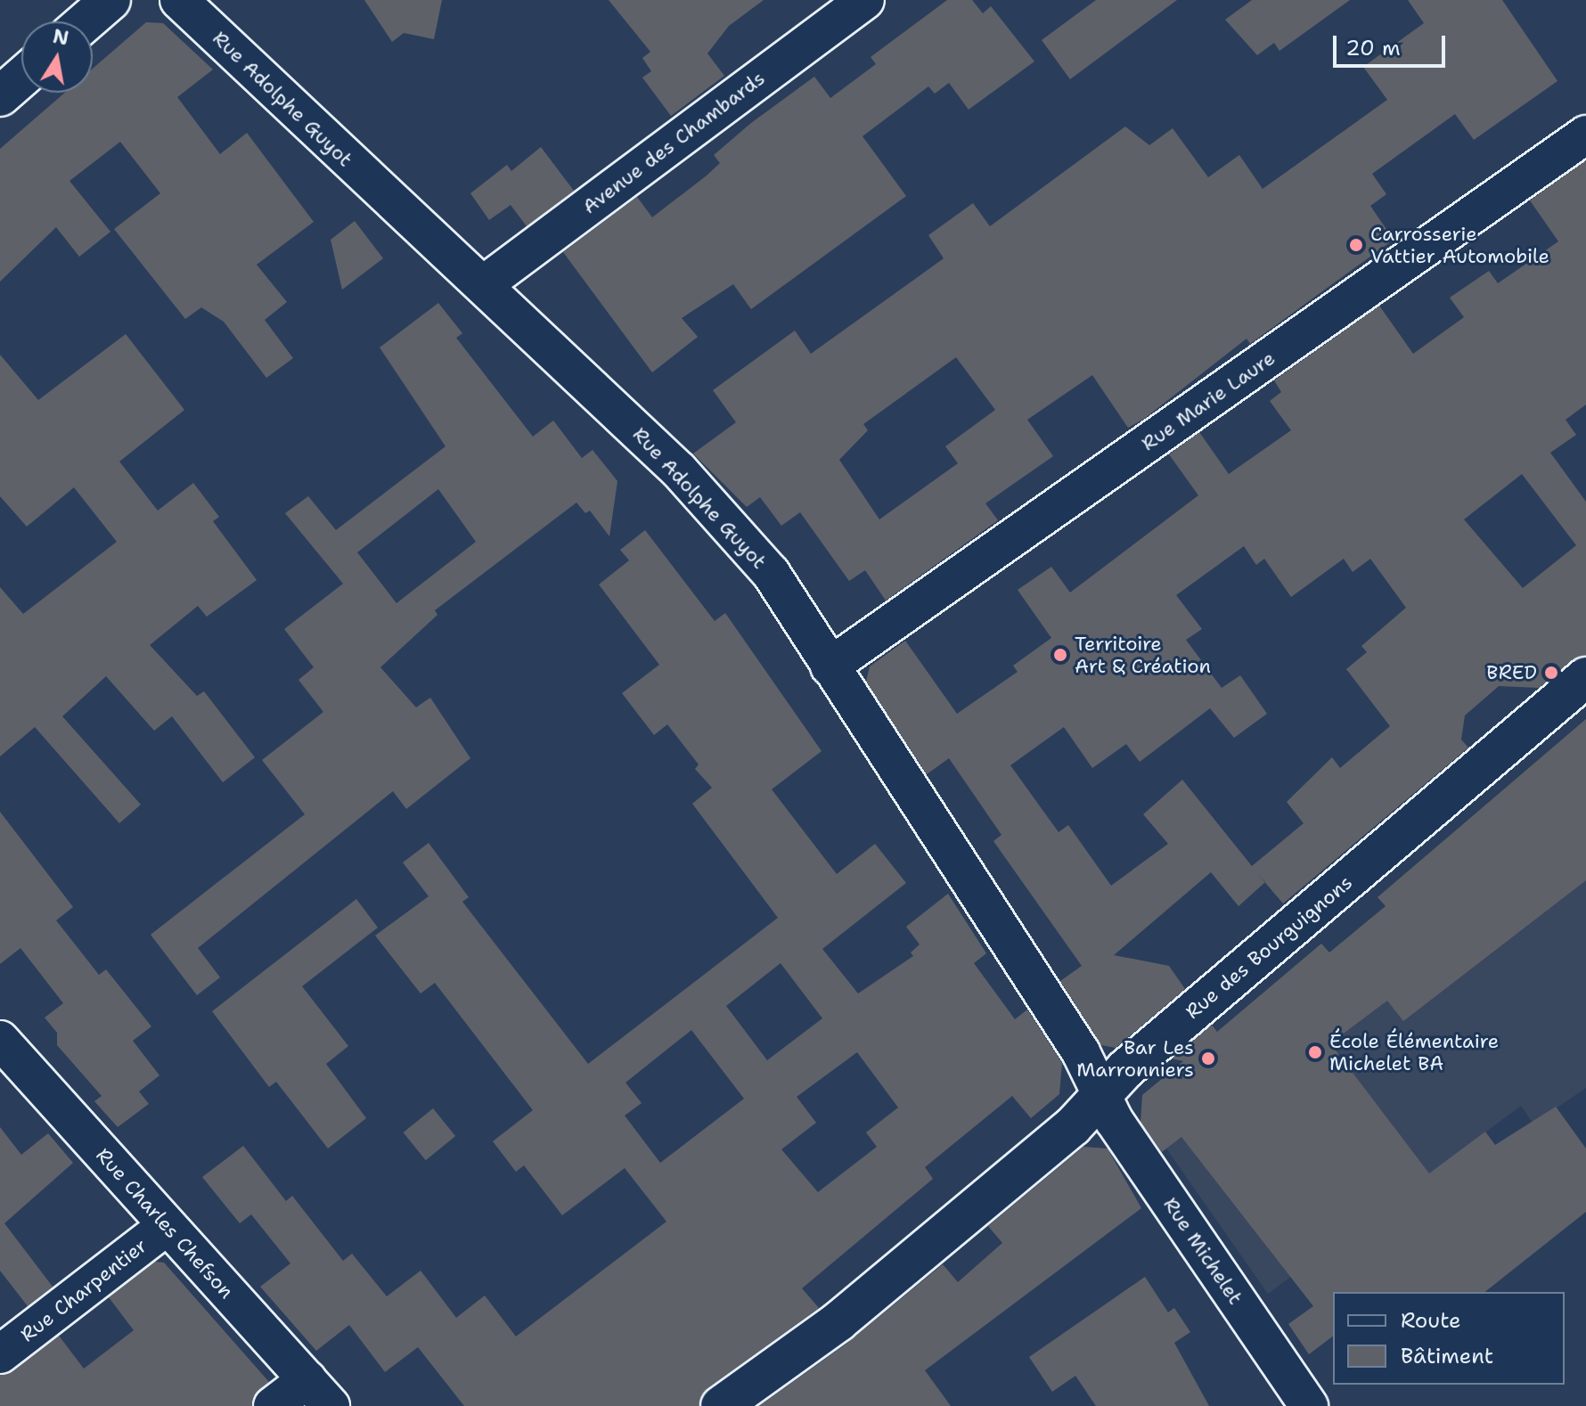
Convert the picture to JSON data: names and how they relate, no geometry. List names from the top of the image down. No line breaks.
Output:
{"streets":{"main road":["Rue des Bourguignons"],"street":["Rue Adolphe Guyot","Avenue des Chambards","Rue Marie Laure","Rue Charles Chefson","Rue Michelet","Rue Charpentier"]},"crossings":[["Rue Adolphe Guyot","Avenue des Chambards"],["Rue Adolphe Guyot","Rue Marie Laure"],["Rue Adolphe Guyot","Rue des Bourguignons"],["Rue Adolphe Guyot","Rue Michelet"],["Rue des Bourguignons","Rue Michelet"],["Rue Charles Chefson","Rue Charpentier"]],"places":["Carrosserie Vattier Automobile","Territoire Art & Création","BRED","École Élémentaire Michelet BA","Bar Les Marronniers"],"legend":["Route","Bâtiment"],"scale_bar":"20 m","north":"top"}
